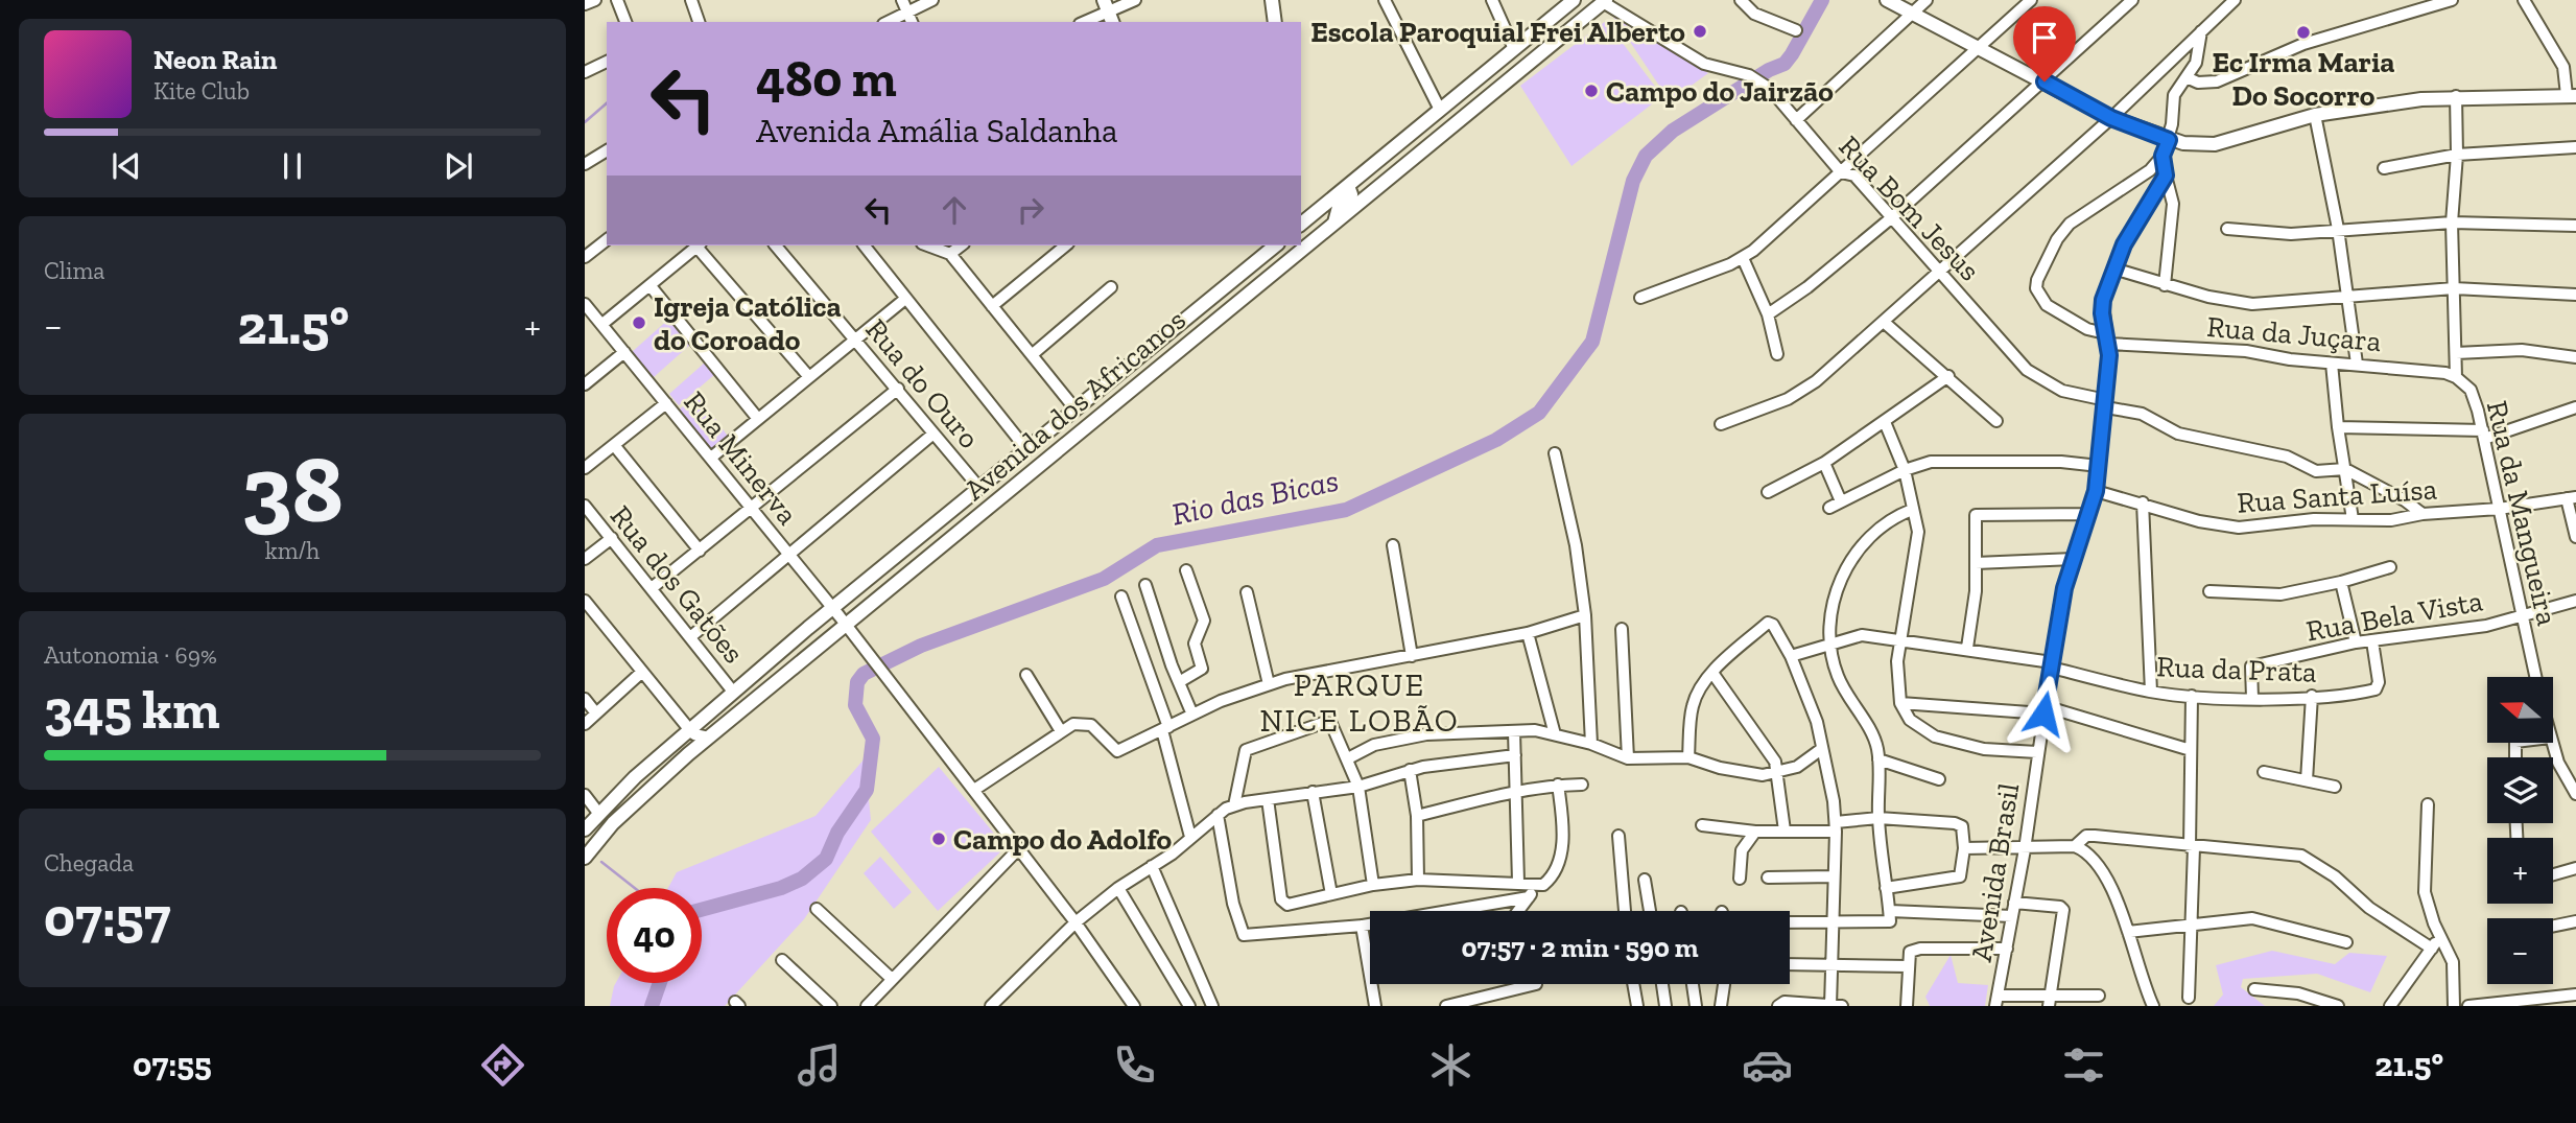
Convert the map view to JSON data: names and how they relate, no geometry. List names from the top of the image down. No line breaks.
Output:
{"streets":{"main road":["Avenida dos Africanos"],"street":["Rua Bom Jesus","Rua da Juçara","Rua do Ouro","Rua Minerva","Rua Santa Luísa","Rua da Mangueira","Rua dos Gatões","Rua Bela Vista","Rua da Prata","Avenida Brasil"]},"crossings":[["Rua Bom Jesus","Avenida dos Africanos"],["Rua Bom Jesus","Avenida Brasil"],["Rua da Juçara","Rua da Mangueira"],["Rua da Juçara","Avenida Brasil"],["Rua do Ouro","Avenida dos Africanos"],["Avenida dos Africanos","Rua Minerva"],["Avenida dos Africanos","Rua dos Gatões"],["Rua Santa Luísa","Rua da Mangueira"],["Rua Santa Luísa","Avenida Brasil"],["Rua da Mangueira","Rua Bela Vista"],["Rua Bela Vista","Rua da Prata"],["Rua da Prata","Avenida Brasil"]],"districts":["PARQUE NICE LOBÃO"],"water":["Rio das Bicas"],"places":["Escola Paroquial Frei Alberto","Ec Irma Maria Do Socorro","Campo do Jairzão","Igreja Católica do Coroado","Campo do Adolfo"],"north":"left","page":{"turn":["480 m","Avenida Amália Saldanha"],"song":["Neon Rain","Kite Club"],"tile":["Clima",["38","km/h"],["Autonomia · 69%","345 km"],["Chegada","07:57"]],"heat":["−","21.5°","+"],"map_buttons":["+","−"],"limit":"40","trip":"07:57 · 2 min · 590 m","tabs":["07:55","21.5°"]}}
